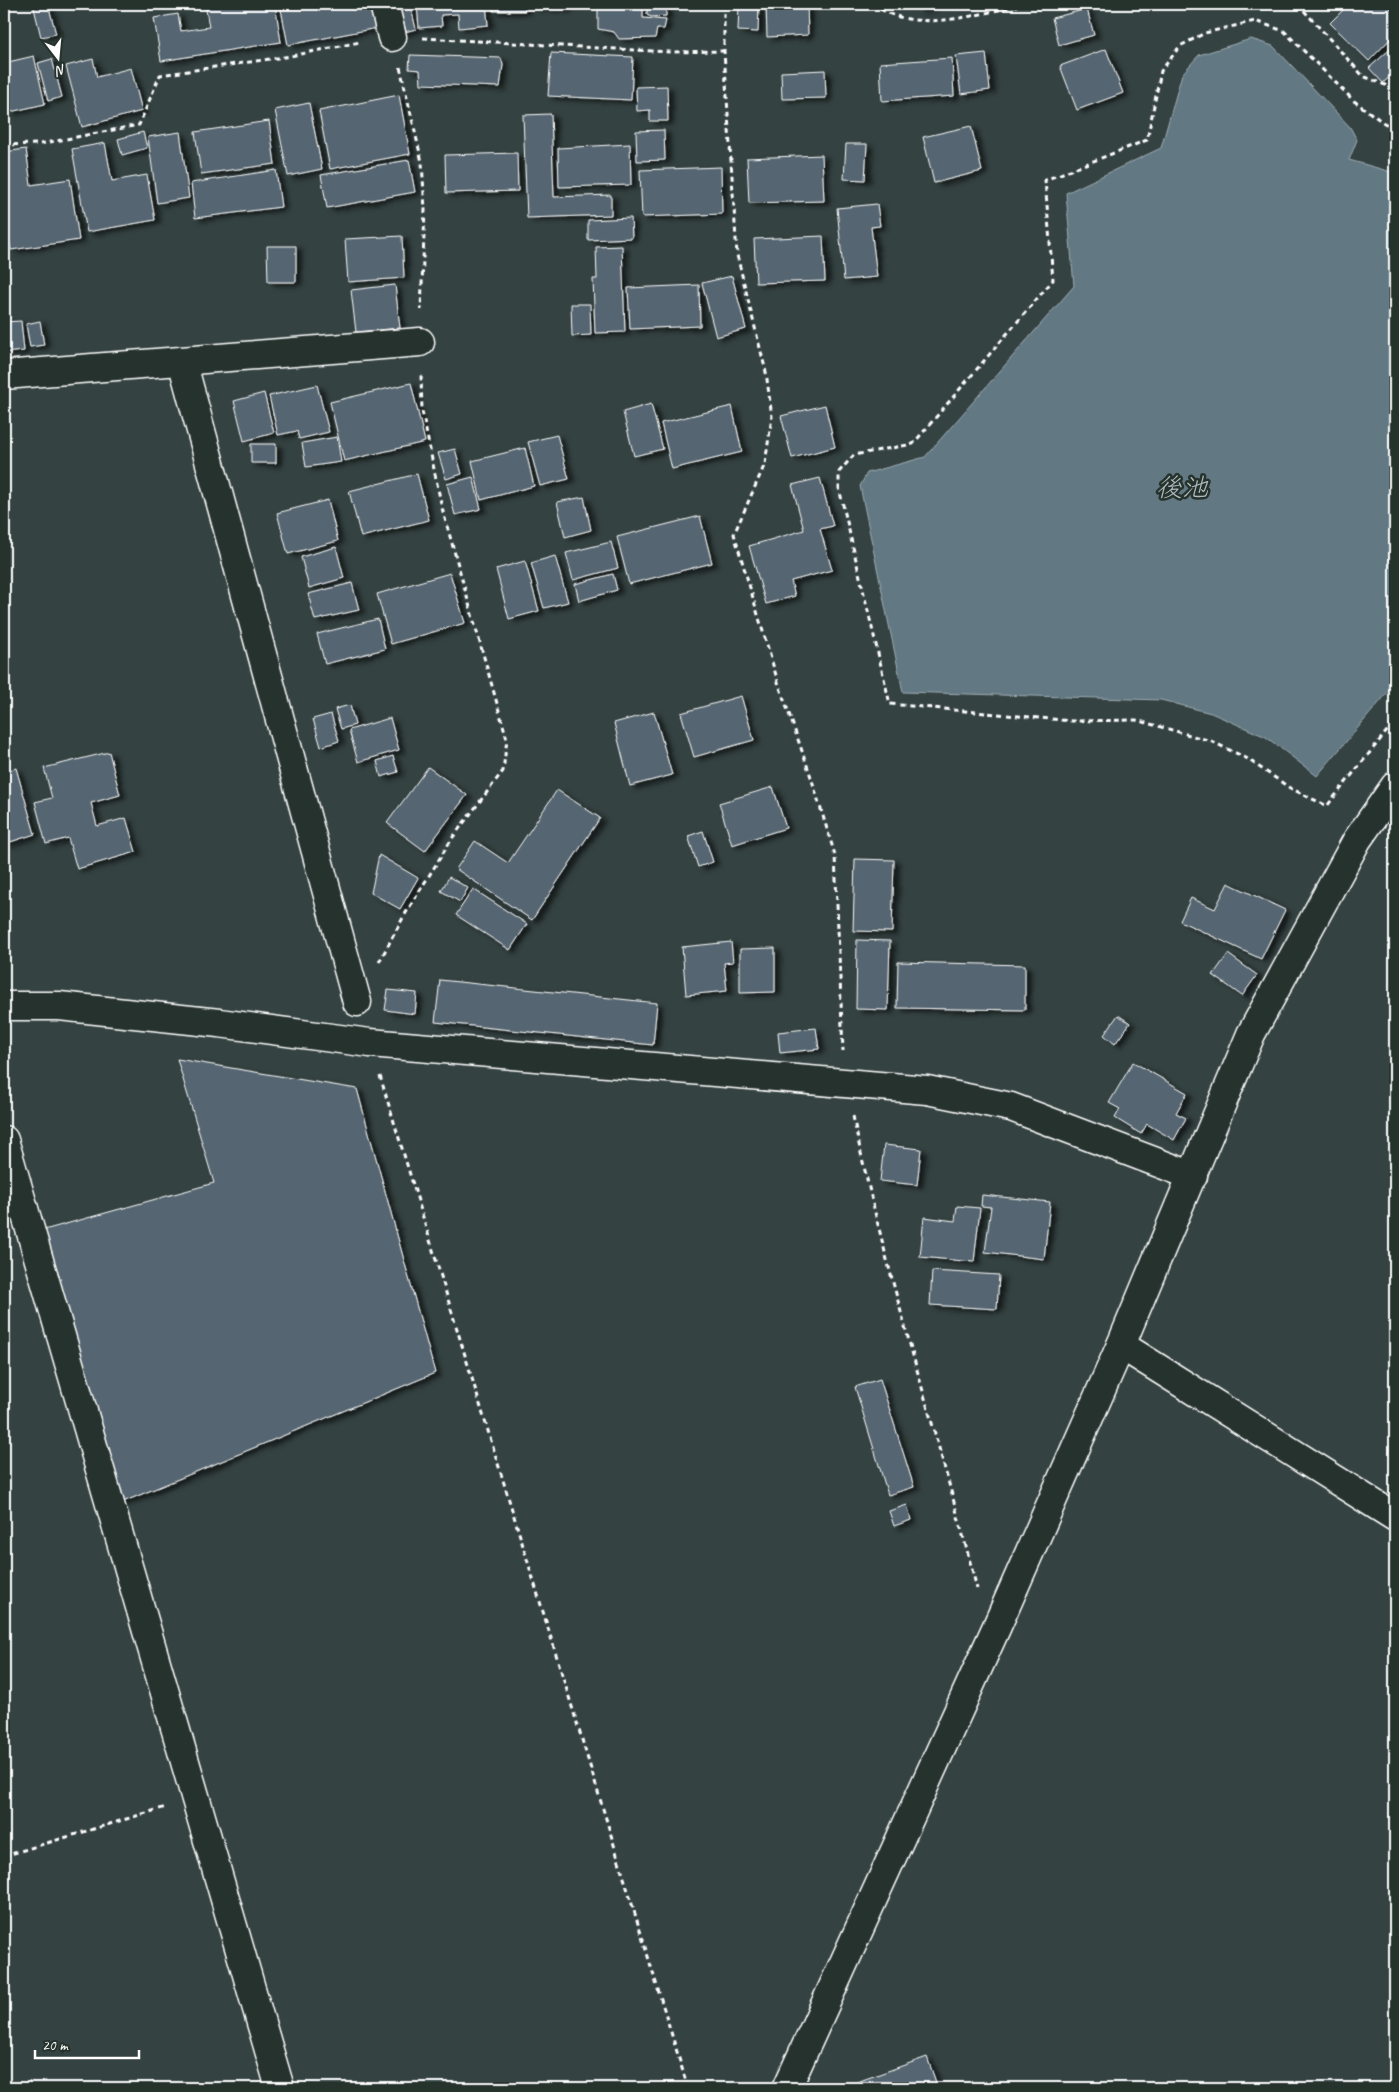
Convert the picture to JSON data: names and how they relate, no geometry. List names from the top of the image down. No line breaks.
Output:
{"water":["後池"],"scale_bar":"20 m","north":"bottom"}
